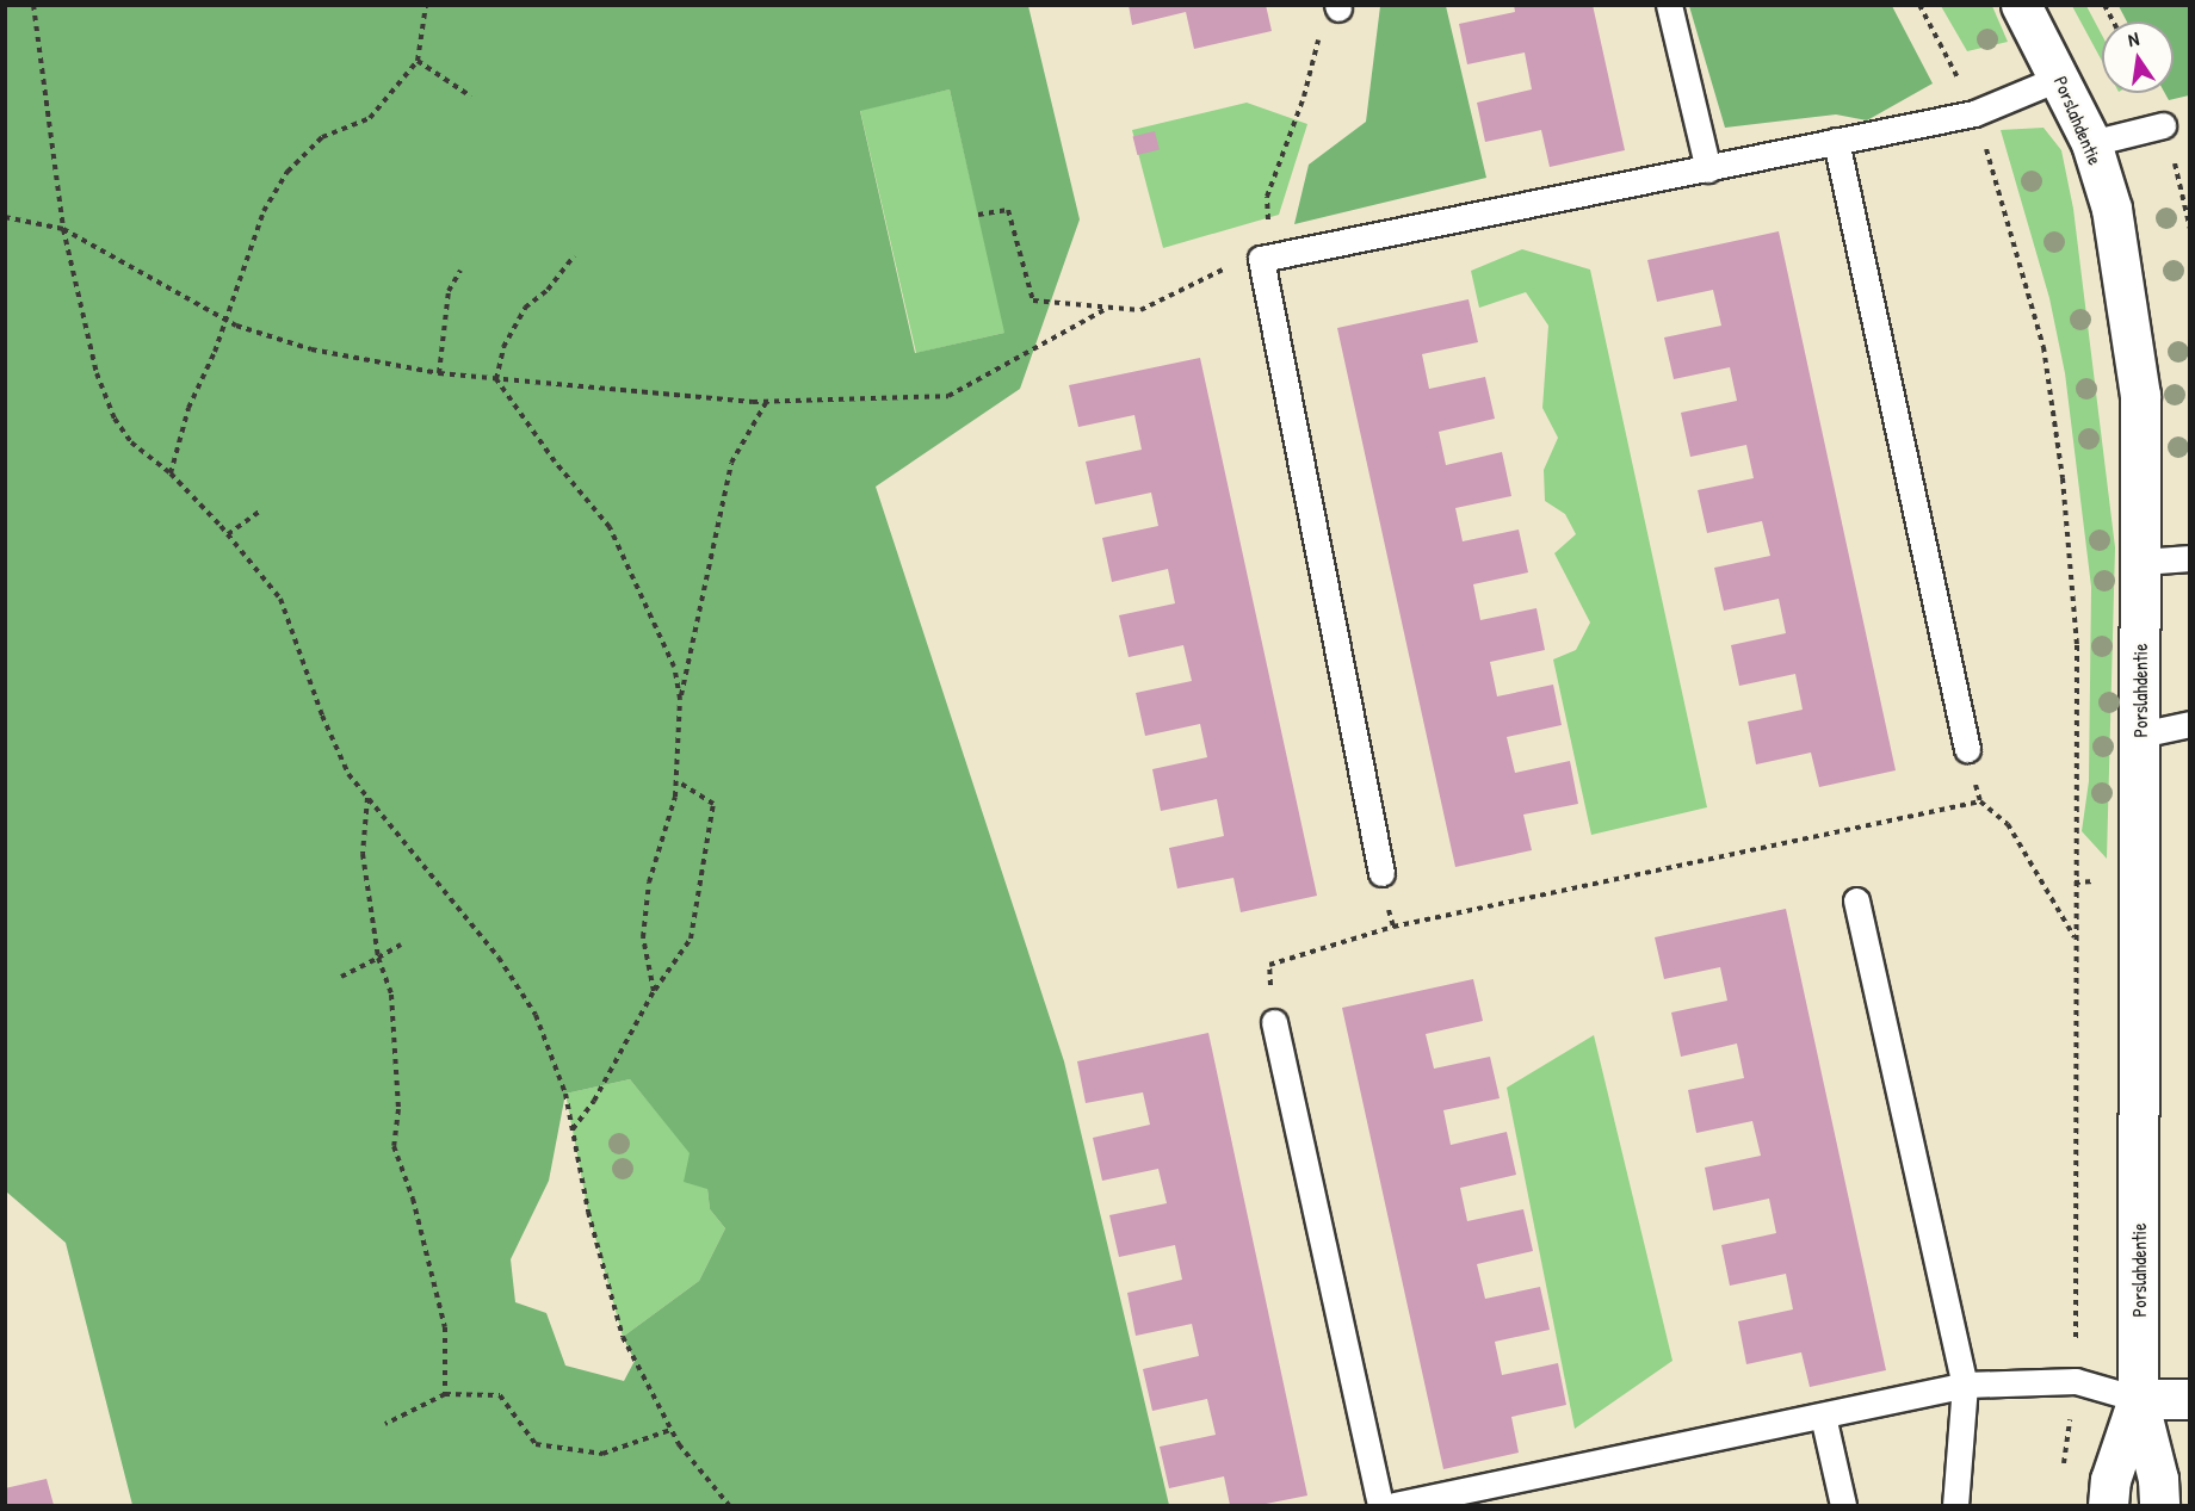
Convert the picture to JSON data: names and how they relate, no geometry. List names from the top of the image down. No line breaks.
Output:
{"streets":{"street":["Porslahdentie"]},"north":"top"}
